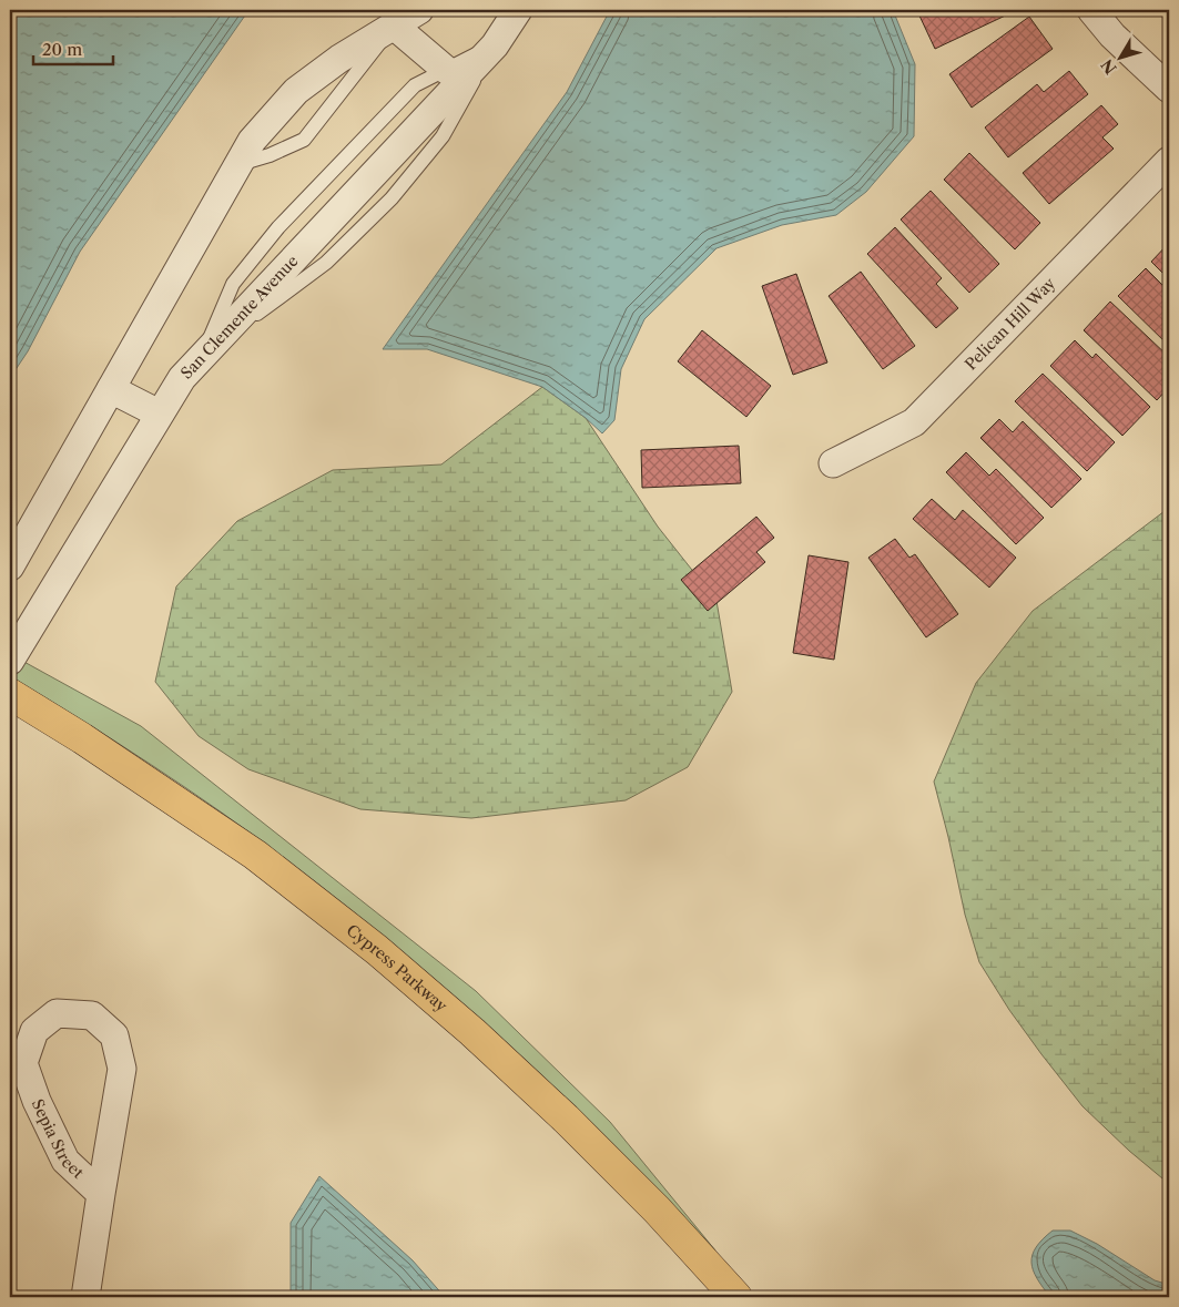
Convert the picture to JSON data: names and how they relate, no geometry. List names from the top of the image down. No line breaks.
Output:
{"streets":{"main road":["Cypress Parkway"],"street":["San Clemente Avenue","Pelican Hill Way","Sepia Street"]},"scale_bar":"20 m","north":"bottom left"}
